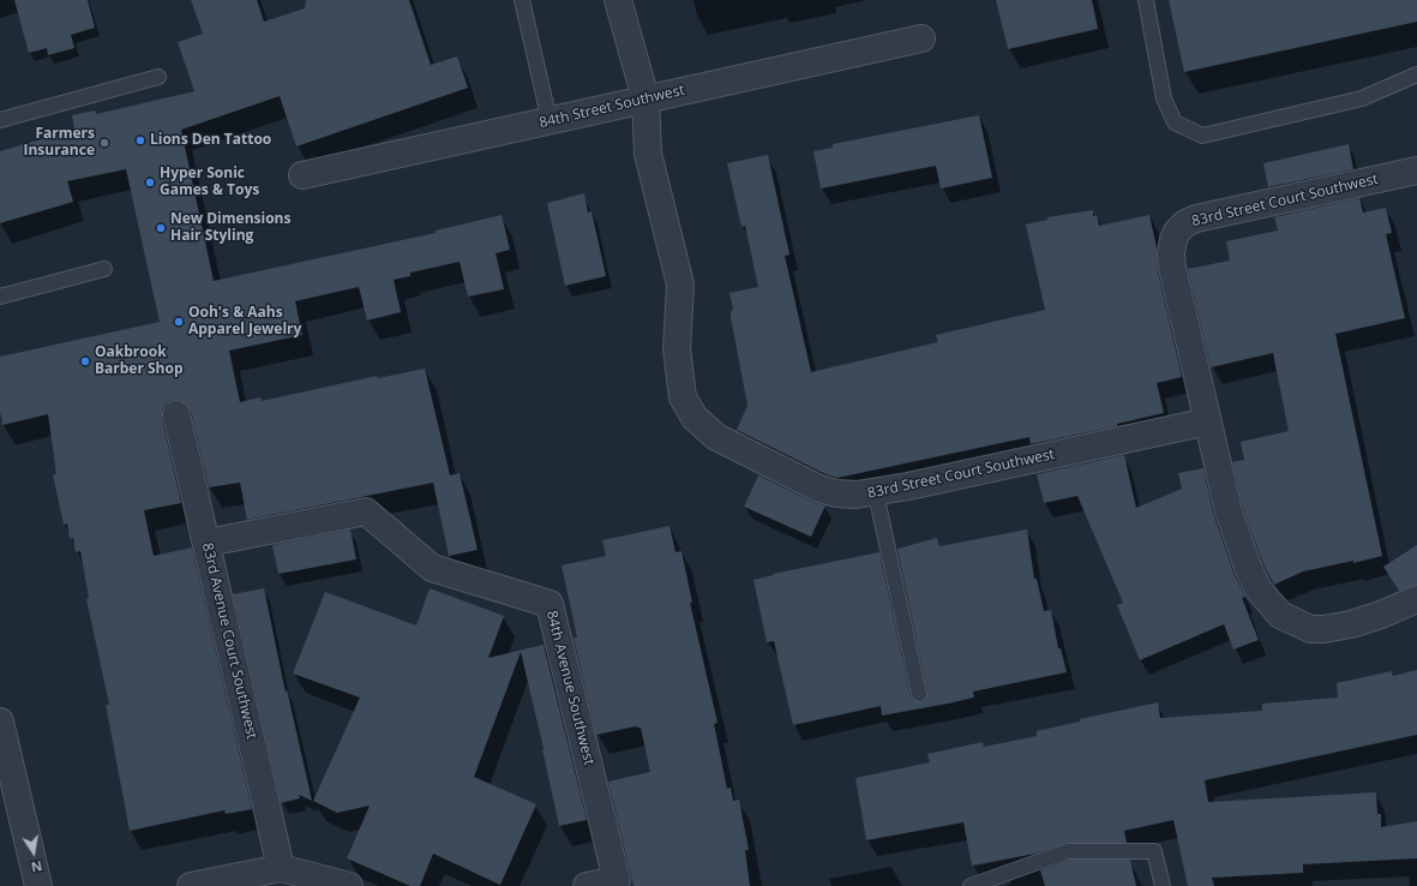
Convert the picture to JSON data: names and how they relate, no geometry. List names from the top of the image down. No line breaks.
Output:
{"streets":{"street":["84th Street Southwest","83rd Street Court Southwest","83rd Avenue Court Southwest","84th Avenue Southwest"]},"crossings":[["84th Street Southwest","83rd Street Court Southwest"],["83rd Avenue Court Southwest","84th Avenue Southwest"]],"places":["Lions Den Tattoo","Farmers Insurance","Hyper Sonic Games & Toys","New Dimensions Hair Styling","Ooh's & Aahs Apparel Jewelry","Oakbrook Barber Shop"],"north":"bottom"}
